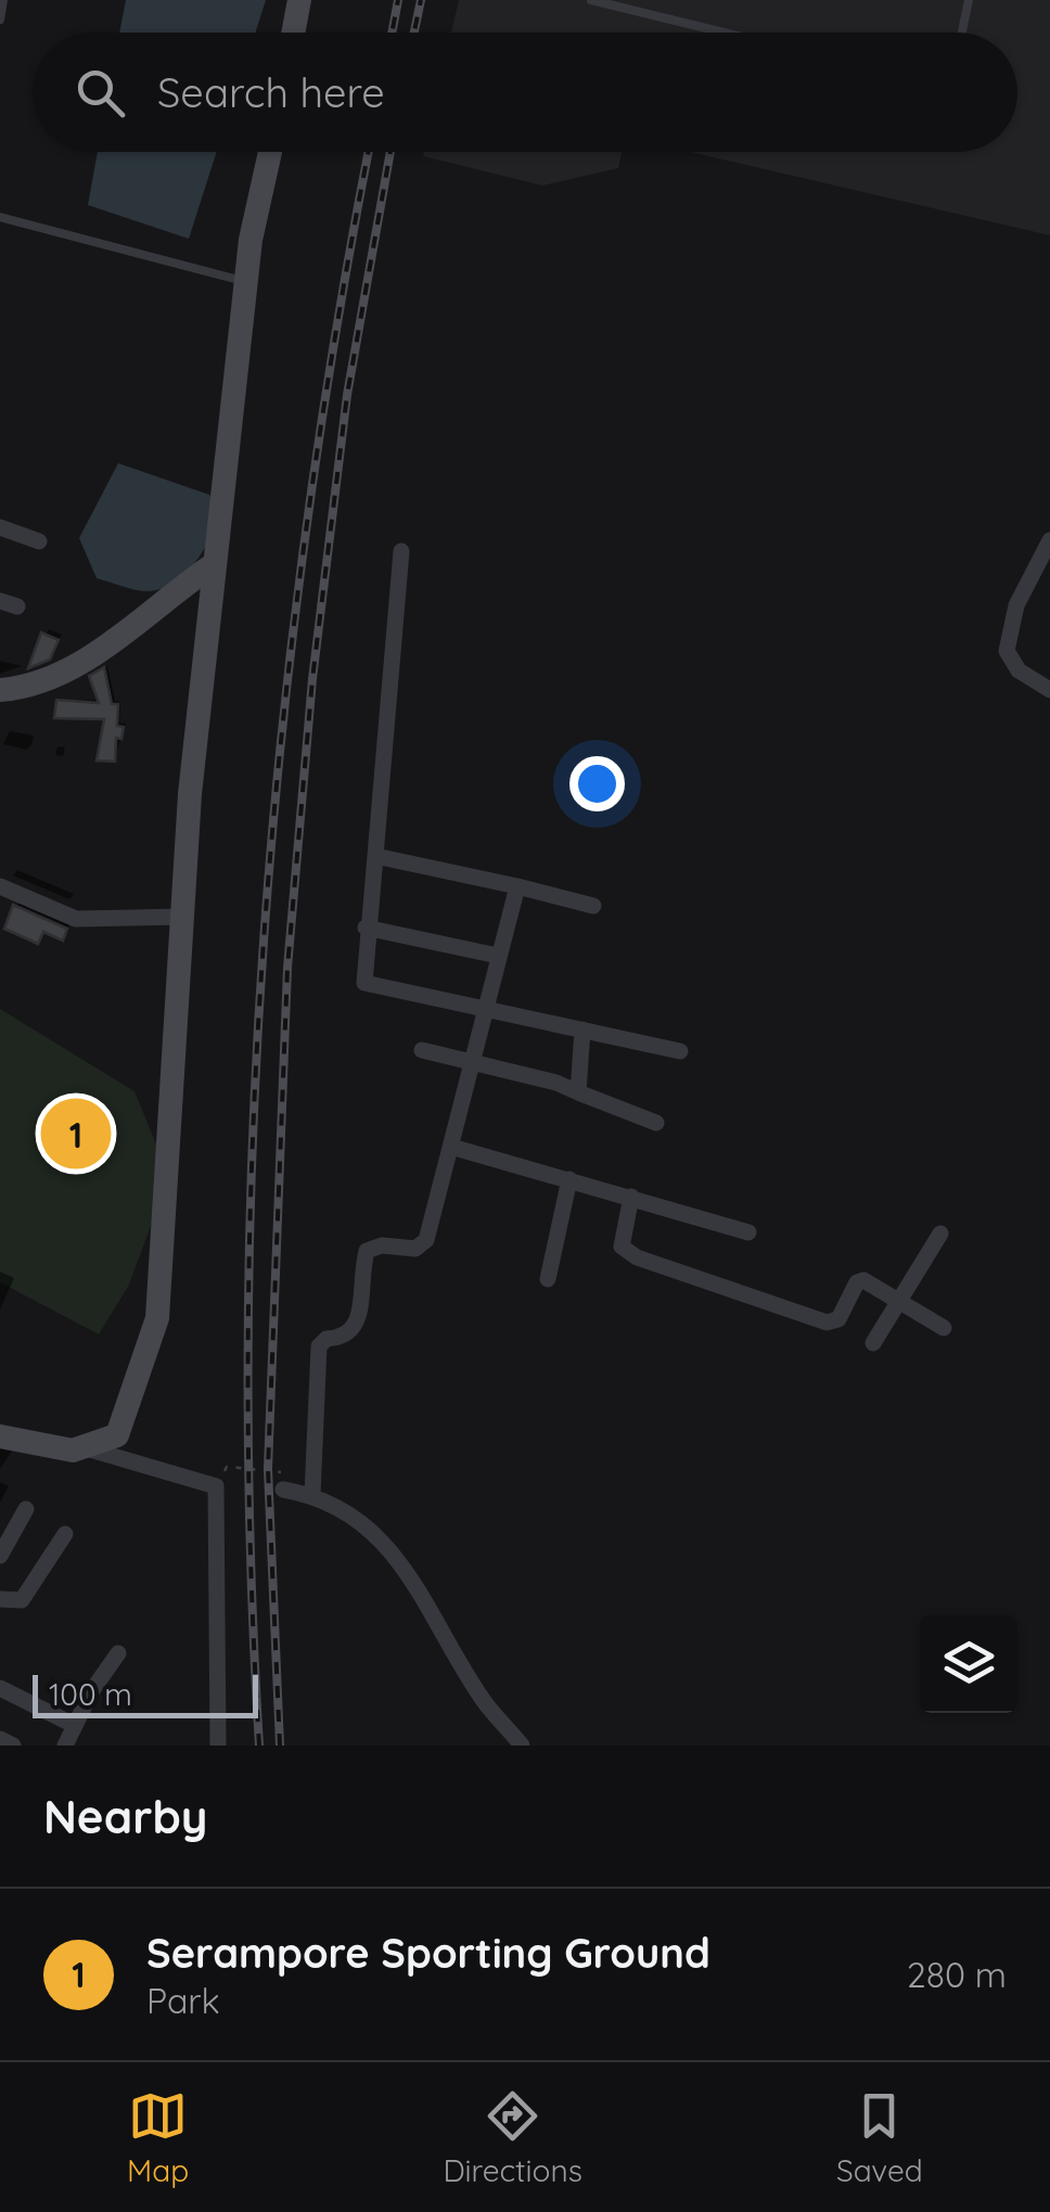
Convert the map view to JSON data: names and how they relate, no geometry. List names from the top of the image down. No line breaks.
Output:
{"scale_bar":"100 m","page":{"search":"Search here","pins":"1","scale":"100 m","heading":"Nearby","list":[{"mark":"1","name":"Serampore Sporting Ground","note":"Park","value":"280 m"}],"nav":["Map","Directions","Saved"]}}
